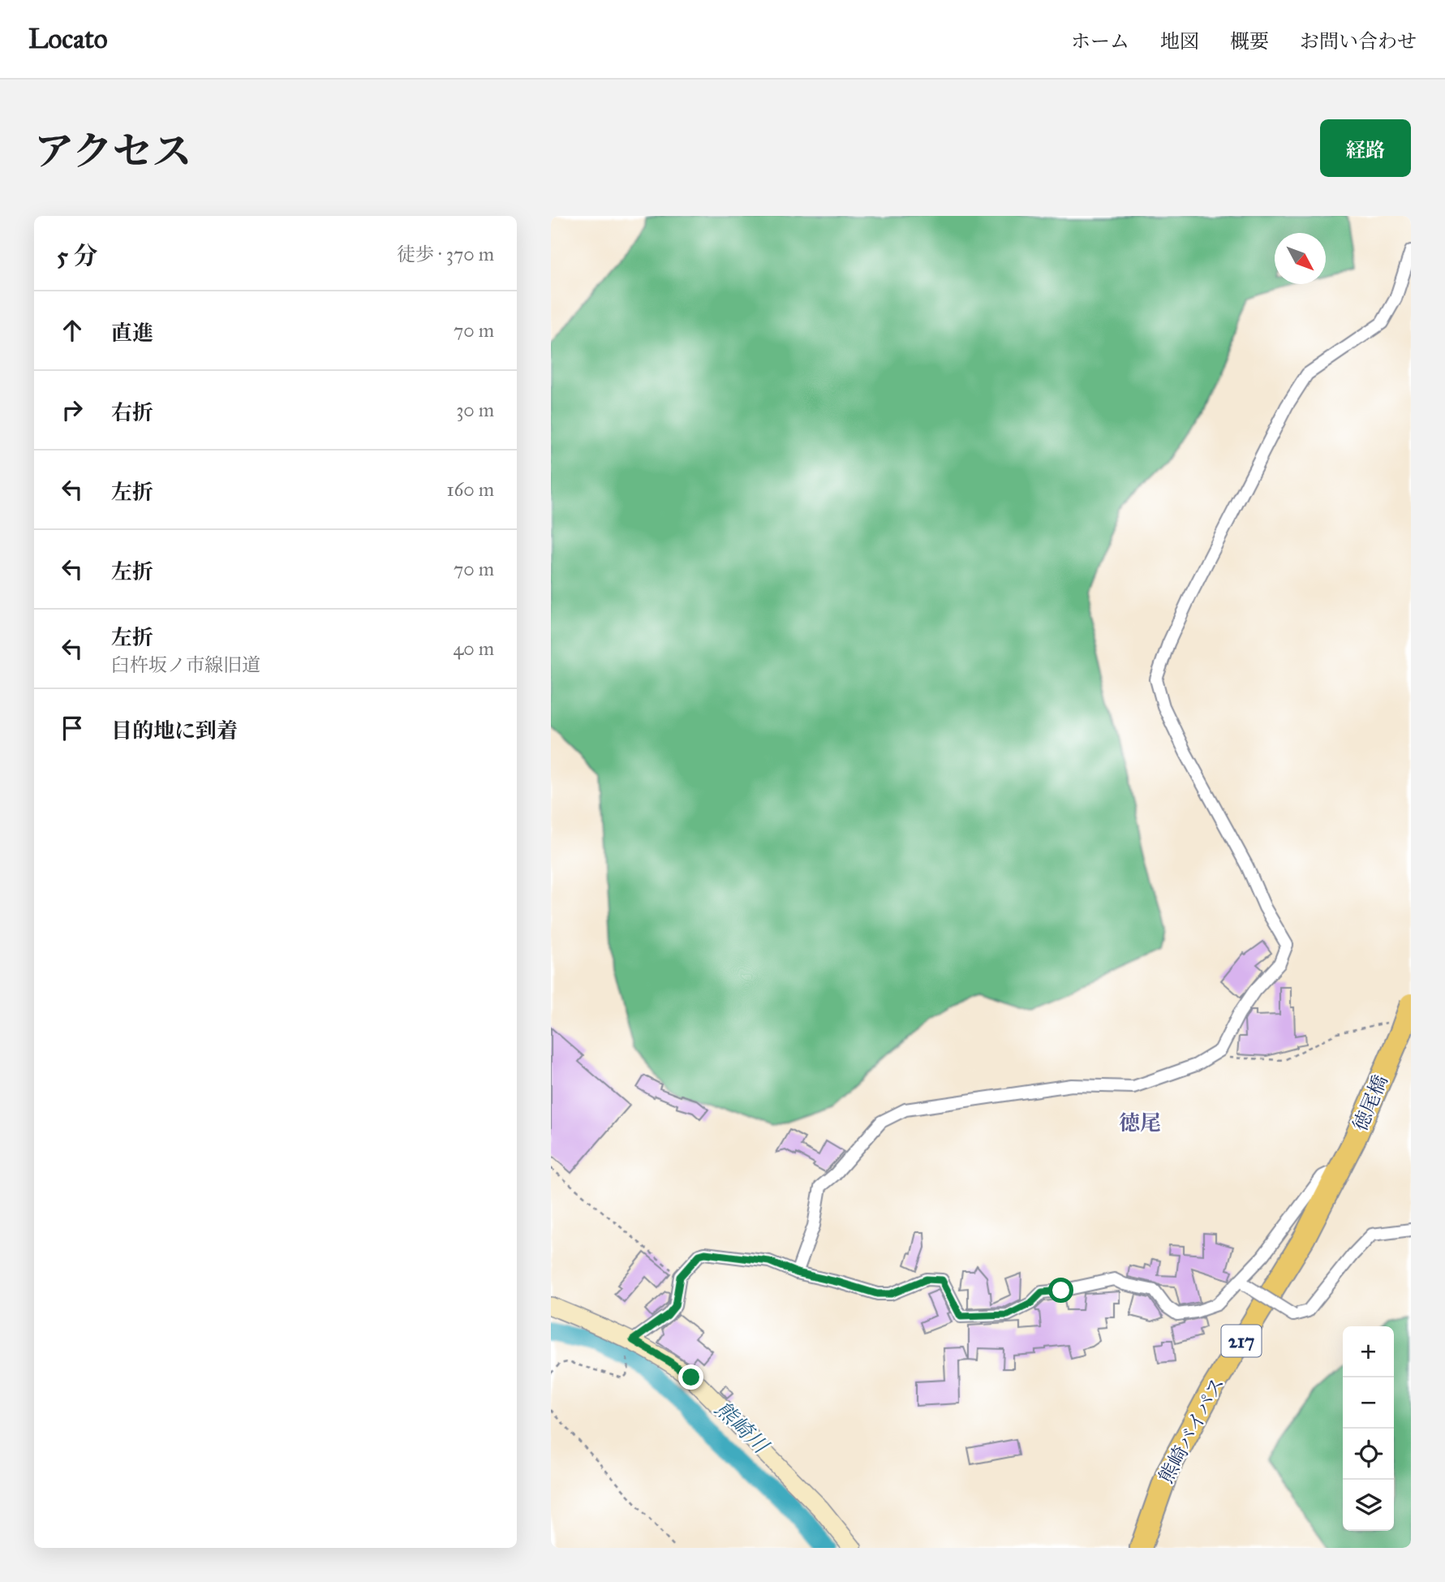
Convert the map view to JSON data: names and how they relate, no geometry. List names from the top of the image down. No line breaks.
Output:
{"streets":{"highway":["徳尾橋","217","熊崎バイパス"]},"crossings":[["徳尾橋","熊崎バイパス"]],"districts":["徳尾"],"water":["熊崎川"],"north":"bottom right","page":{"header":"Locato","nav":["ホーム","地図","概要","お問い合わせ"],"title":"アクセス","buttons":"経路","heading":["5 分","徒歩 · 370 m"],"list":[["直進","70 m"],["右折","30 m"],["左折","160 m"],["左折","70 m"],["左折","臼杵坂ノ市線旧道","40 m"],"目的地に到着"],"map_buttons":["+","−"]}}
